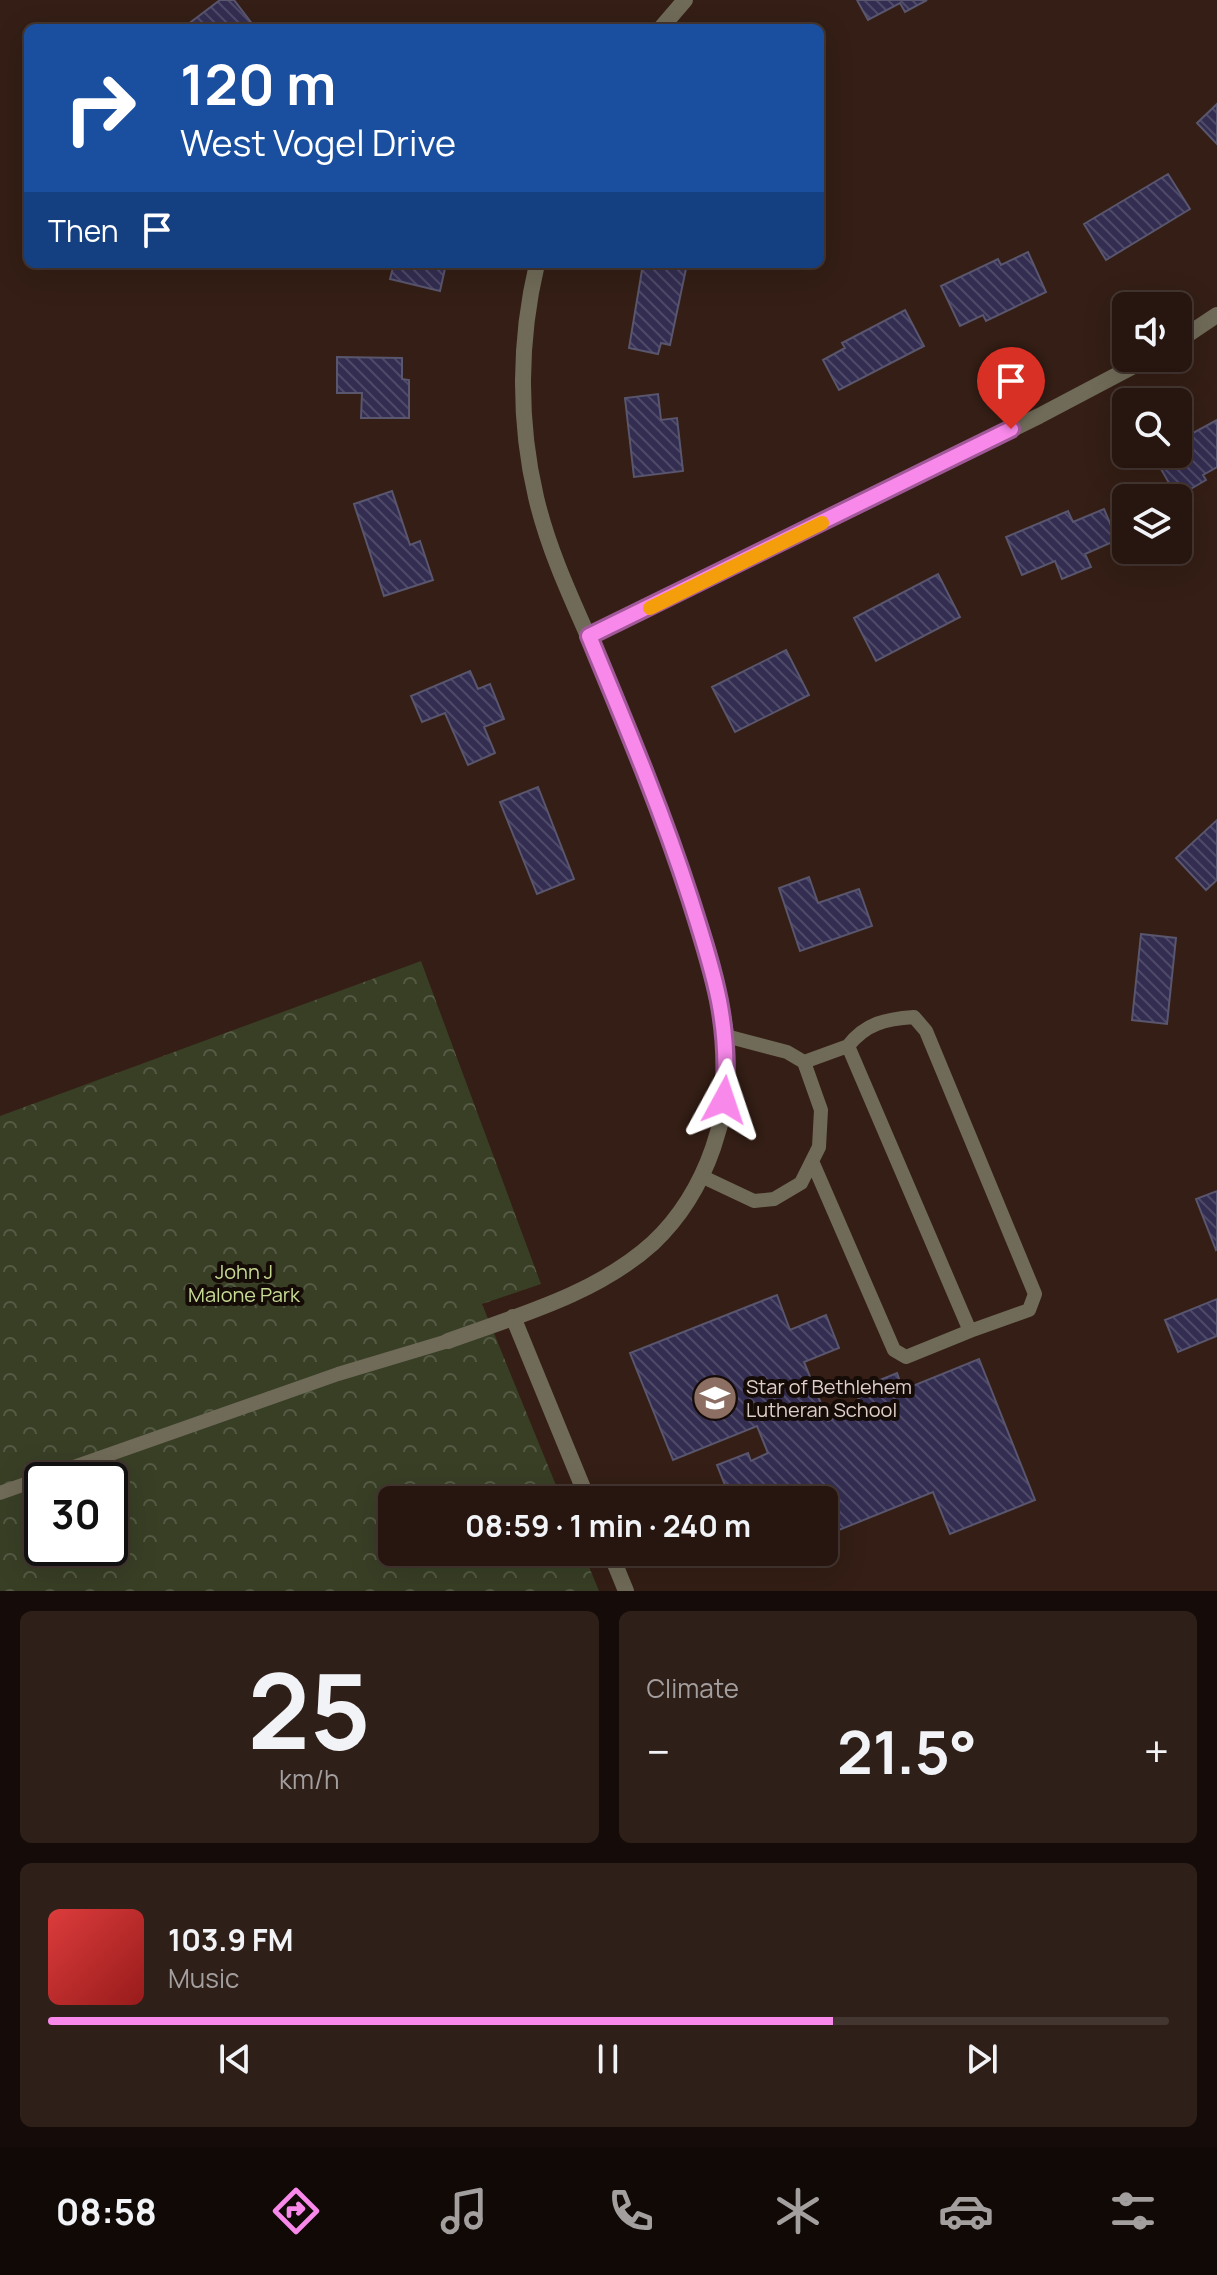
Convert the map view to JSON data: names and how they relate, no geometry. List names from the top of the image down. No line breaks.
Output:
{"parks":["John J Malone Park"],"places":{"school or university":["Star of Bethlehem Lutheran School"]},"page":{"turn":["120 m","West Vogel Drive"],"then":"Then","limit":"30","trip":"08:59 · 1 min · 240 m","tile":[["25","km/h"],"Climate"],"heat":["−","21.5°","+"],"song":["103.9 FM","Music"],"tabs":"08:58"}}
